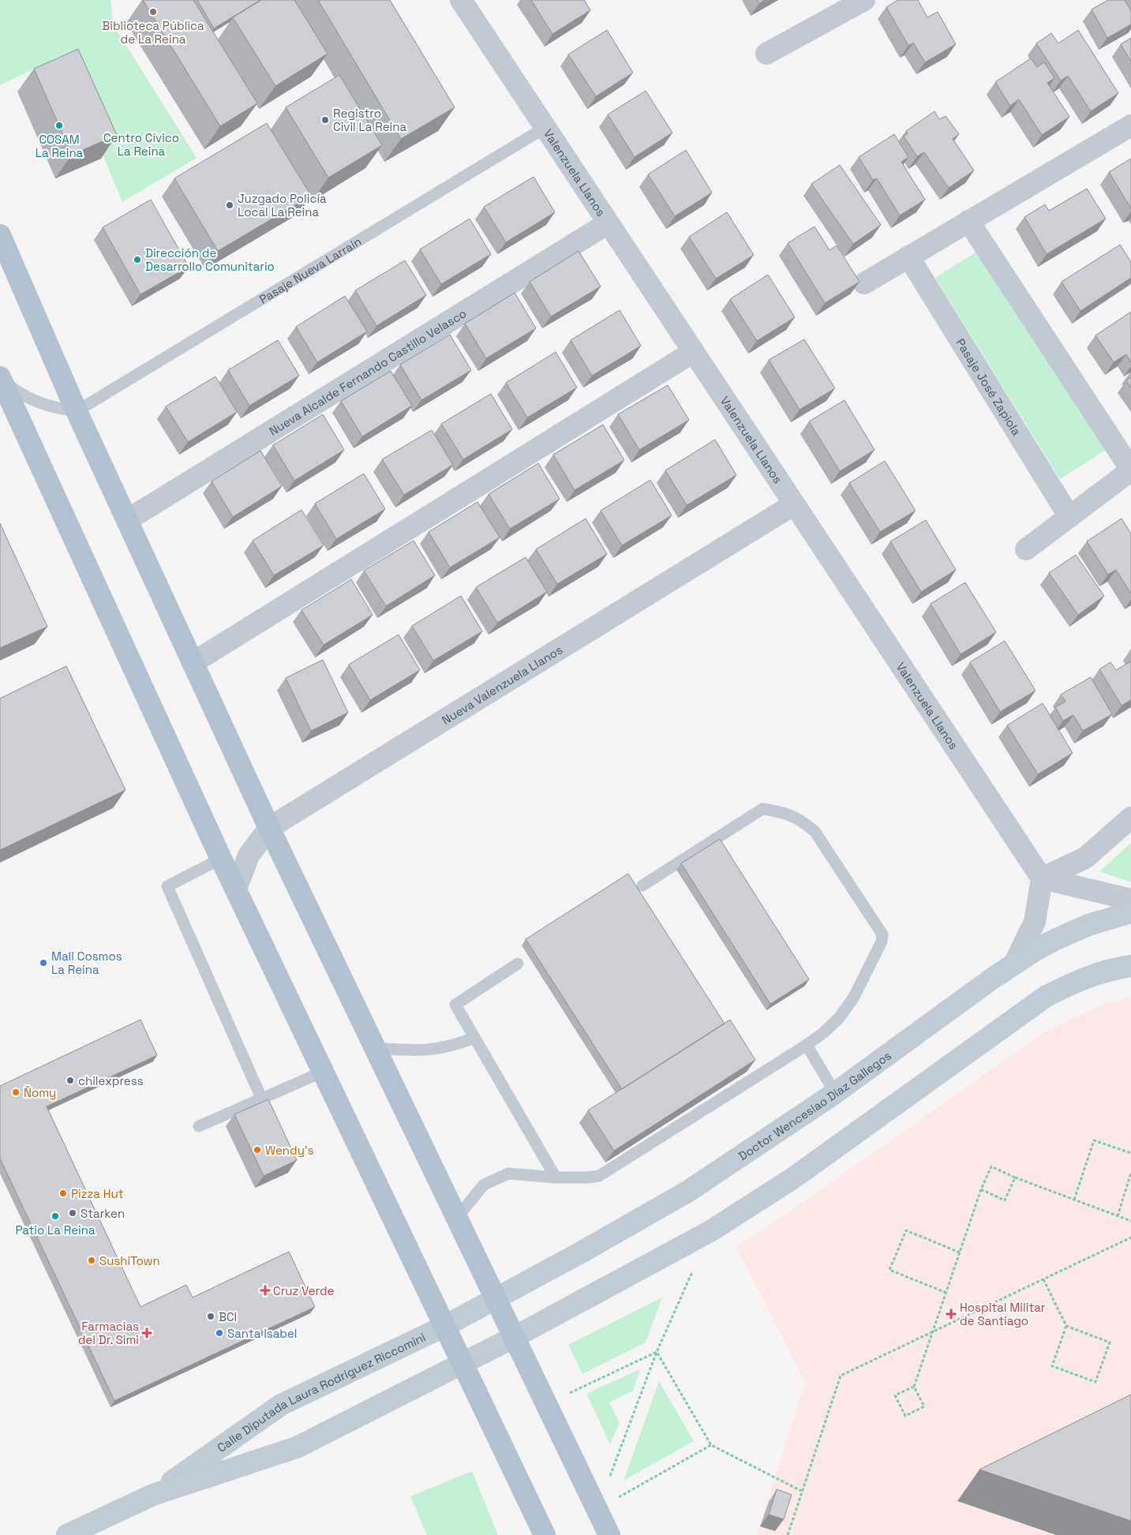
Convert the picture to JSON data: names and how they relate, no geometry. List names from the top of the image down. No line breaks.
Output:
{"streets":{"main road":["Doctor Wenceslao Díaz Gallegos","Calle Diputada Laura Rodríguez Riccomini"],"street":["Valenzuela Llanos","Nueva Alcalde Fernando Castillo Velasco","Pasaje José Zapiola","Nueva Valenzuela Llanos"],"lane":["Pasaje Nueva Larraín"]},"crossings":[["Valenzuela Llanos","Pasaje Nueva Larraín"],["Valenzuela Llanos","Nueva Alcalde Fernando Castillo Velasco"],["Valenzuela Llanos","Nueva Valenzuela Llanos"],["Doctor Wenceslao Díaz Gallegos","Calle Diputada Laura Rodríguez Riccomini"]],"parks":["Centro Cívico La Reina"],"places":{"other":["Biblioteca Pública de La Reina","Registro Civil La Reina","COSAM La Reina","Juzgado Policía Local La Reina","Dirección de Desarrollo Comunitario","Mall Cosmos La Reina","chilexpress","Ñomy","Wendy's","Pizza Hut","Starken","Patio La Reina","SushiTown","BCI","Santa Isabel"],"health":["Cruz Verde","Hospital Militar de Santiago","Farmacias del Dr. Simi"]}}
